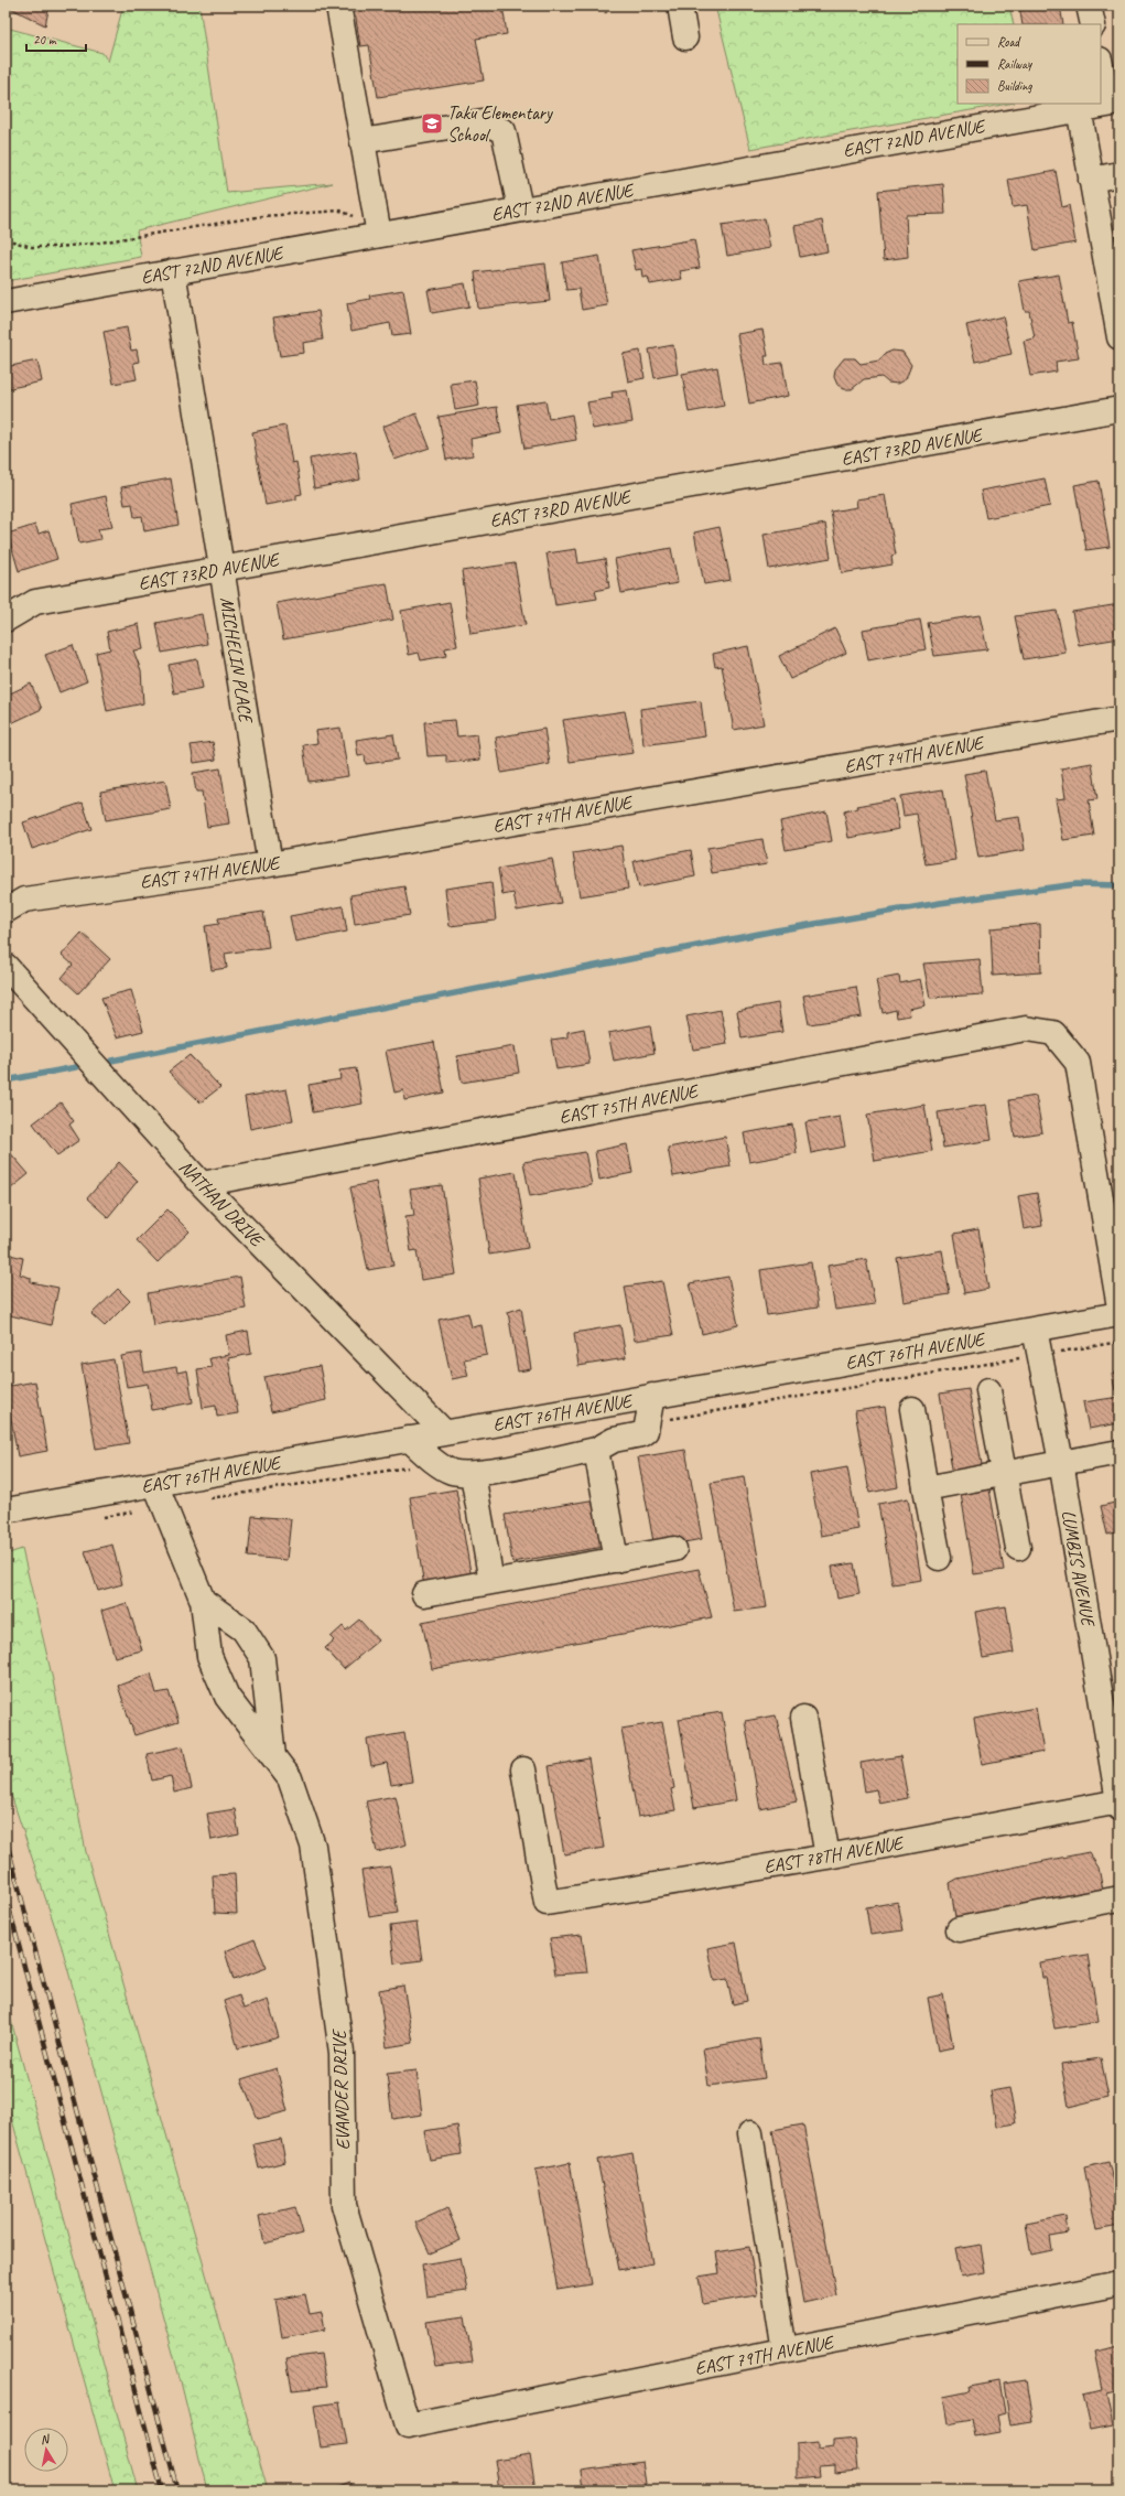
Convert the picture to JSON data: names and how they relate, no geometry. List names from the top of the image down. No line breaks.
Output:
{"streets":{"street":["EAST 72ND AVENUE","EAST 73RD AVENUE","MICHELIN PLACE","EAST 74TH AVENUE","EAST 75TH AVENUE","NATHAN DRIVE","EAST 76TH AVENUE","LUMBIS AVENUE","EAST 78TH AVENUE","EVANDER DRIVE","EAST 79TH AVENUE"]},"crossings":[["EAST 72ND AVENUE","MICHELIN PLACE"],["EAST 73RD AVENUE","MICHELIN PLACE"],["MICHELIN PLACE","EAST 74TH AVENUE"],["EAST 75TH AVENUE","NATHAN DRIVE"],["NATHAN DRIVE","EAST 76TH AVENUE"],["EAST 76TH AVENUE","LUMBIS AVENUE"],["EAST 76TH AVENUE","EVANDER DRIVE"],["LUMBIS AVENUE","EAST 78TH AVENUE"],["EVANDER DRIVE","EAST 79TH AVENUE"]],"places":{"school or university":["Taku Elementary School"]},"legend":["Road","Railway","Building"],"scale_bar":"20 m","north":"top"}
